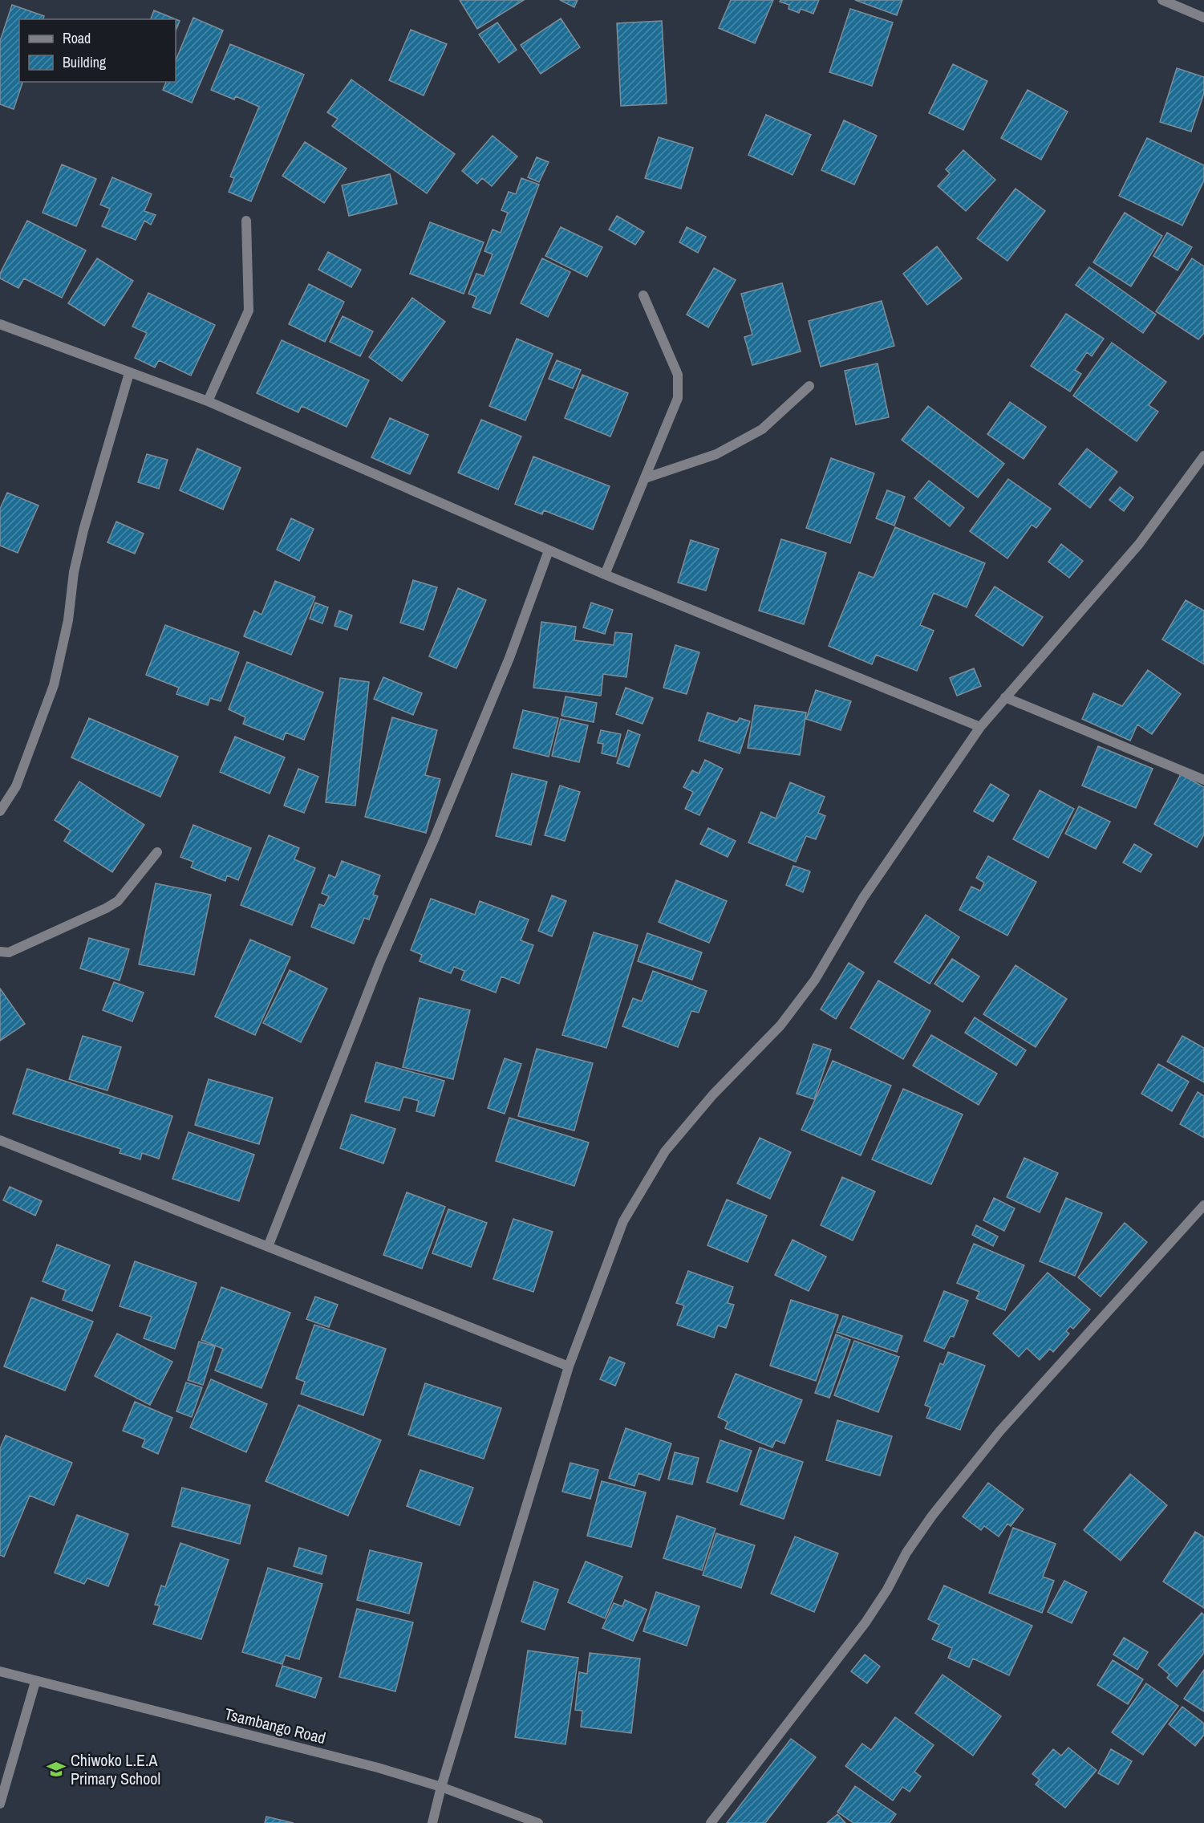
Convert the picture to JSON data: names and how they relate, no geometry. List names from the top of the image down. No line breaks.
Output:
{"streets":{"street":["Tsambango Road"]},"places":{"school or university":["Chiwoko L.E.A Primary School"]},"legend":["Road","Building"]}
